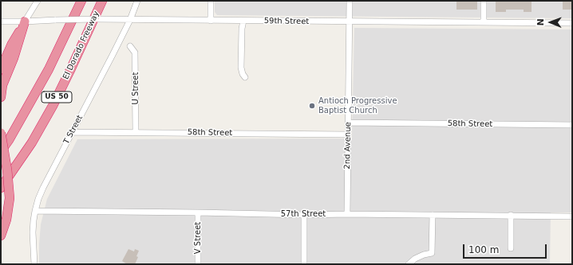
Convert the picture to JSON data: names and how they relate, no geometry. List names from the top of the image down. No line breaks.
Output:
{"streets":{"highway":["El Dorado Freeway","US 50"],"street":["59th Street","U Street","58th Street","T Street","2nd Avenue","57th Street","V Street"]},"crossings":[["59th Street","T Street"],["59th Street","2nd Avenue"],["U Street","58th Street"],["58th Street","T Street"],["58th Street","2nd Avenue"],["T Street","57th Street"],["2nd Avenue","57th Street"],["57th Street","V Street"]],"places":["Antioch Progressive Baptist Church"],"scale_bar":"100 m","north":"left"}
